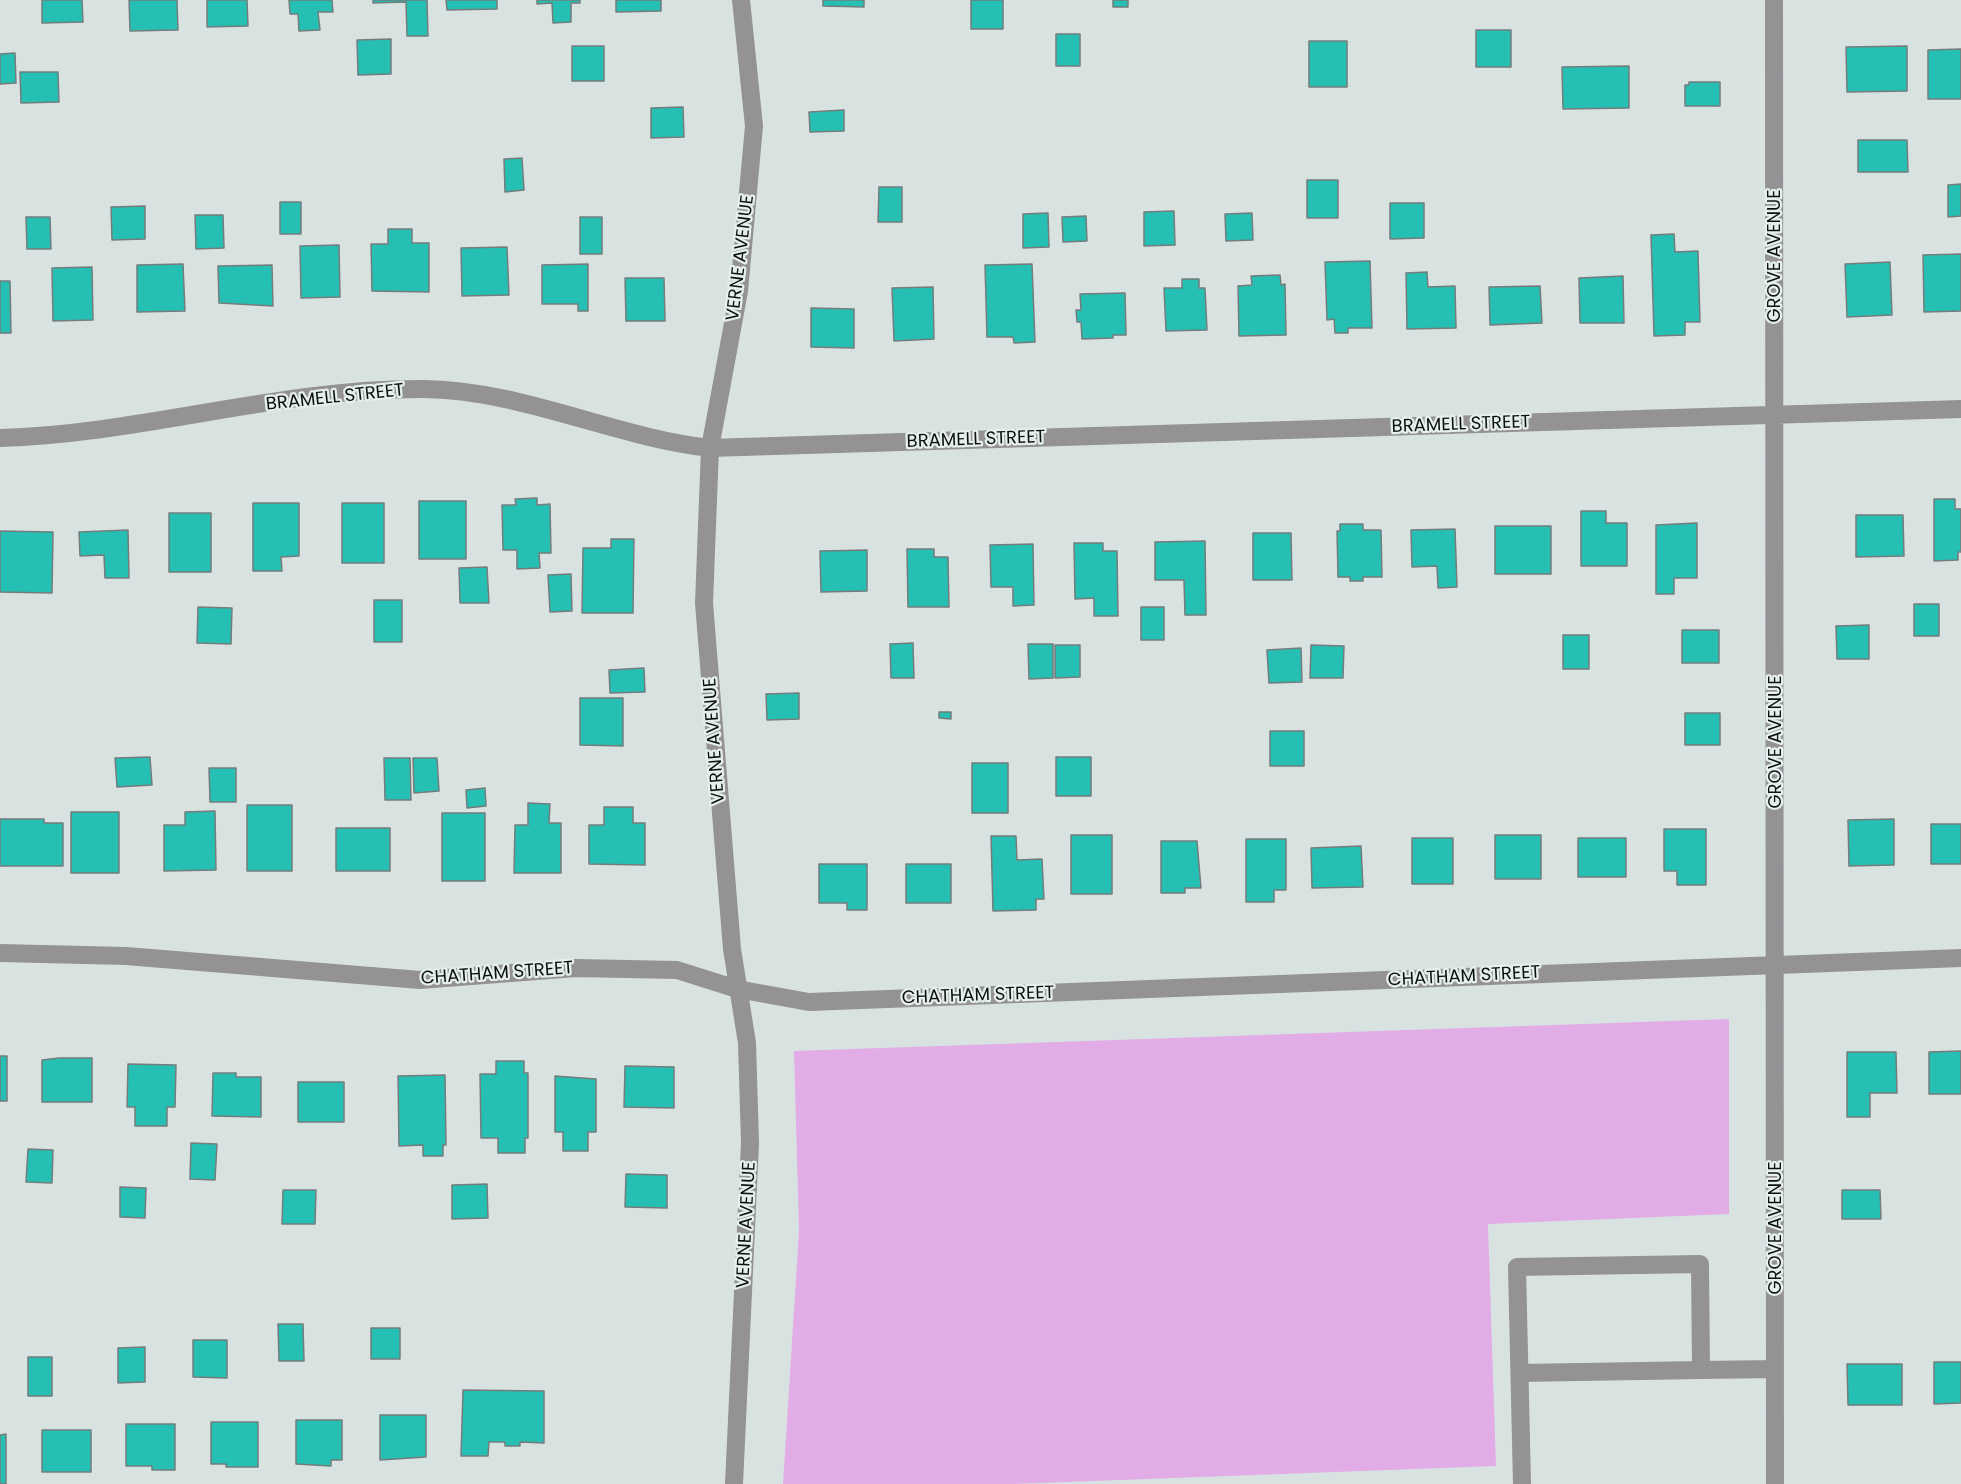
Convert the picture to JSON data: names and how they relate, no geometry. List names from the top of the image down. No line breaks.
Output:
{"streets":{"street":["GROVE AVENUE","VERNE AVENUE","BRAMELL STREET","CHATHAM STREET"]},"crossings":[["GROVE AVENUE","BRAMELL STREET"],["GROVE AVENUE","CHATHAM STREET"],["VERNE AVENUE","BRAMELL STREET"],["VERNE AVENUE","CHATHAM STREET"]]}
